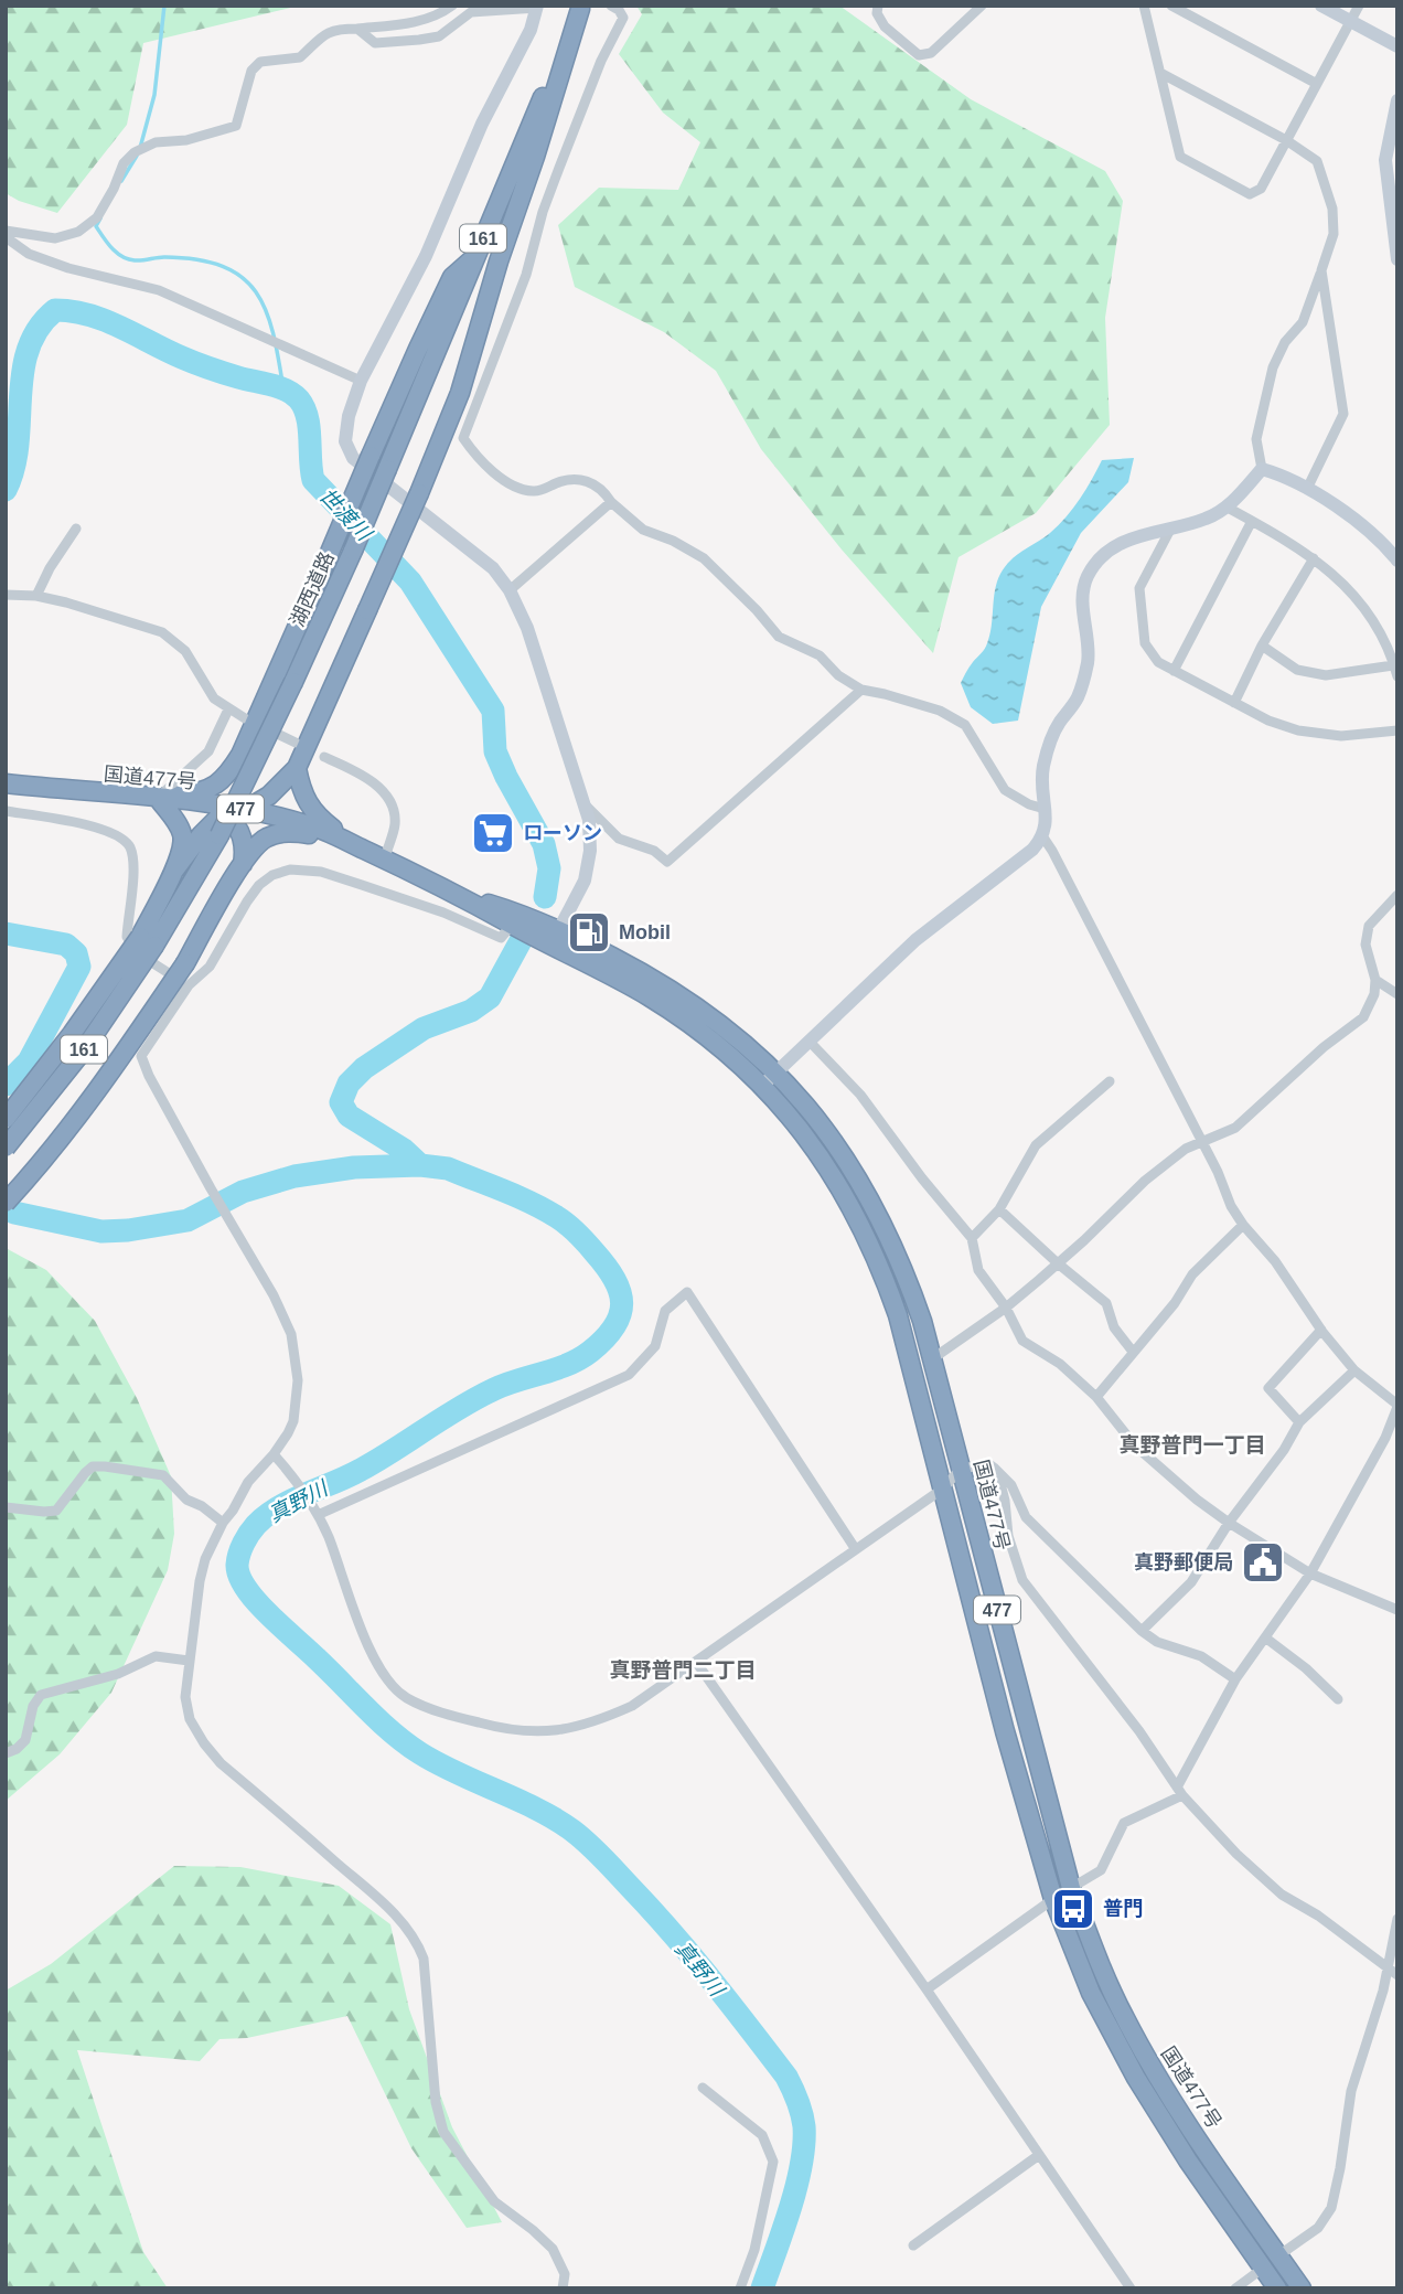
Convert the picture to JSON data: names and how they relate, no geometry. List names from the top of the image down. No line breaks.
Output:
{"streets":{"highway":["161","湖西道路","国道477号","477"]},"districts":["真野普門一丁目","真野普門二丁目"],"water":["世渡川","真野川"],"places":{"supermarket":["ローソン"],"fuel station":["Mobil"],"public building":["真野郵便局"],"bus stop":["普門"]}}
